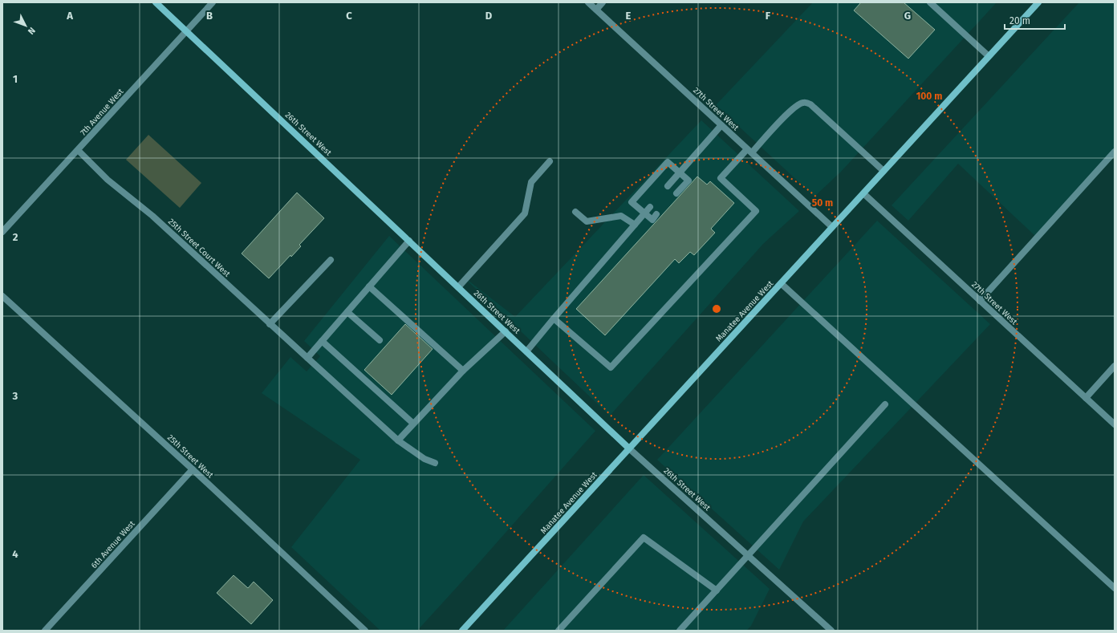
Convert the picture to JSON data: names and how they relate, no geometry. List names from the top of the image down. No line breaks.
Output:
{"streets":{"main road":["26th Street West","Manatee Avenue West"],"street":["27th Street West","7th Avenue West","25th Street Court West","25th Street West","6th Avenue West"]},"crossings":[["27th Street West","Manatee Avenue West"],["7th Avenue West","26th Street West"],["7th Avenue West","25th Street Court West"],["26th Street West","Manatee Avenue West"],["25th Street West","6th Avenue West"]],"scale_bar":"20 m","north":"bottom right","grid":{"columns":["A","B","C","D","E","F","G"],"rows":["1","2","3","4"]},"rings":["100 m","50 m"]}
